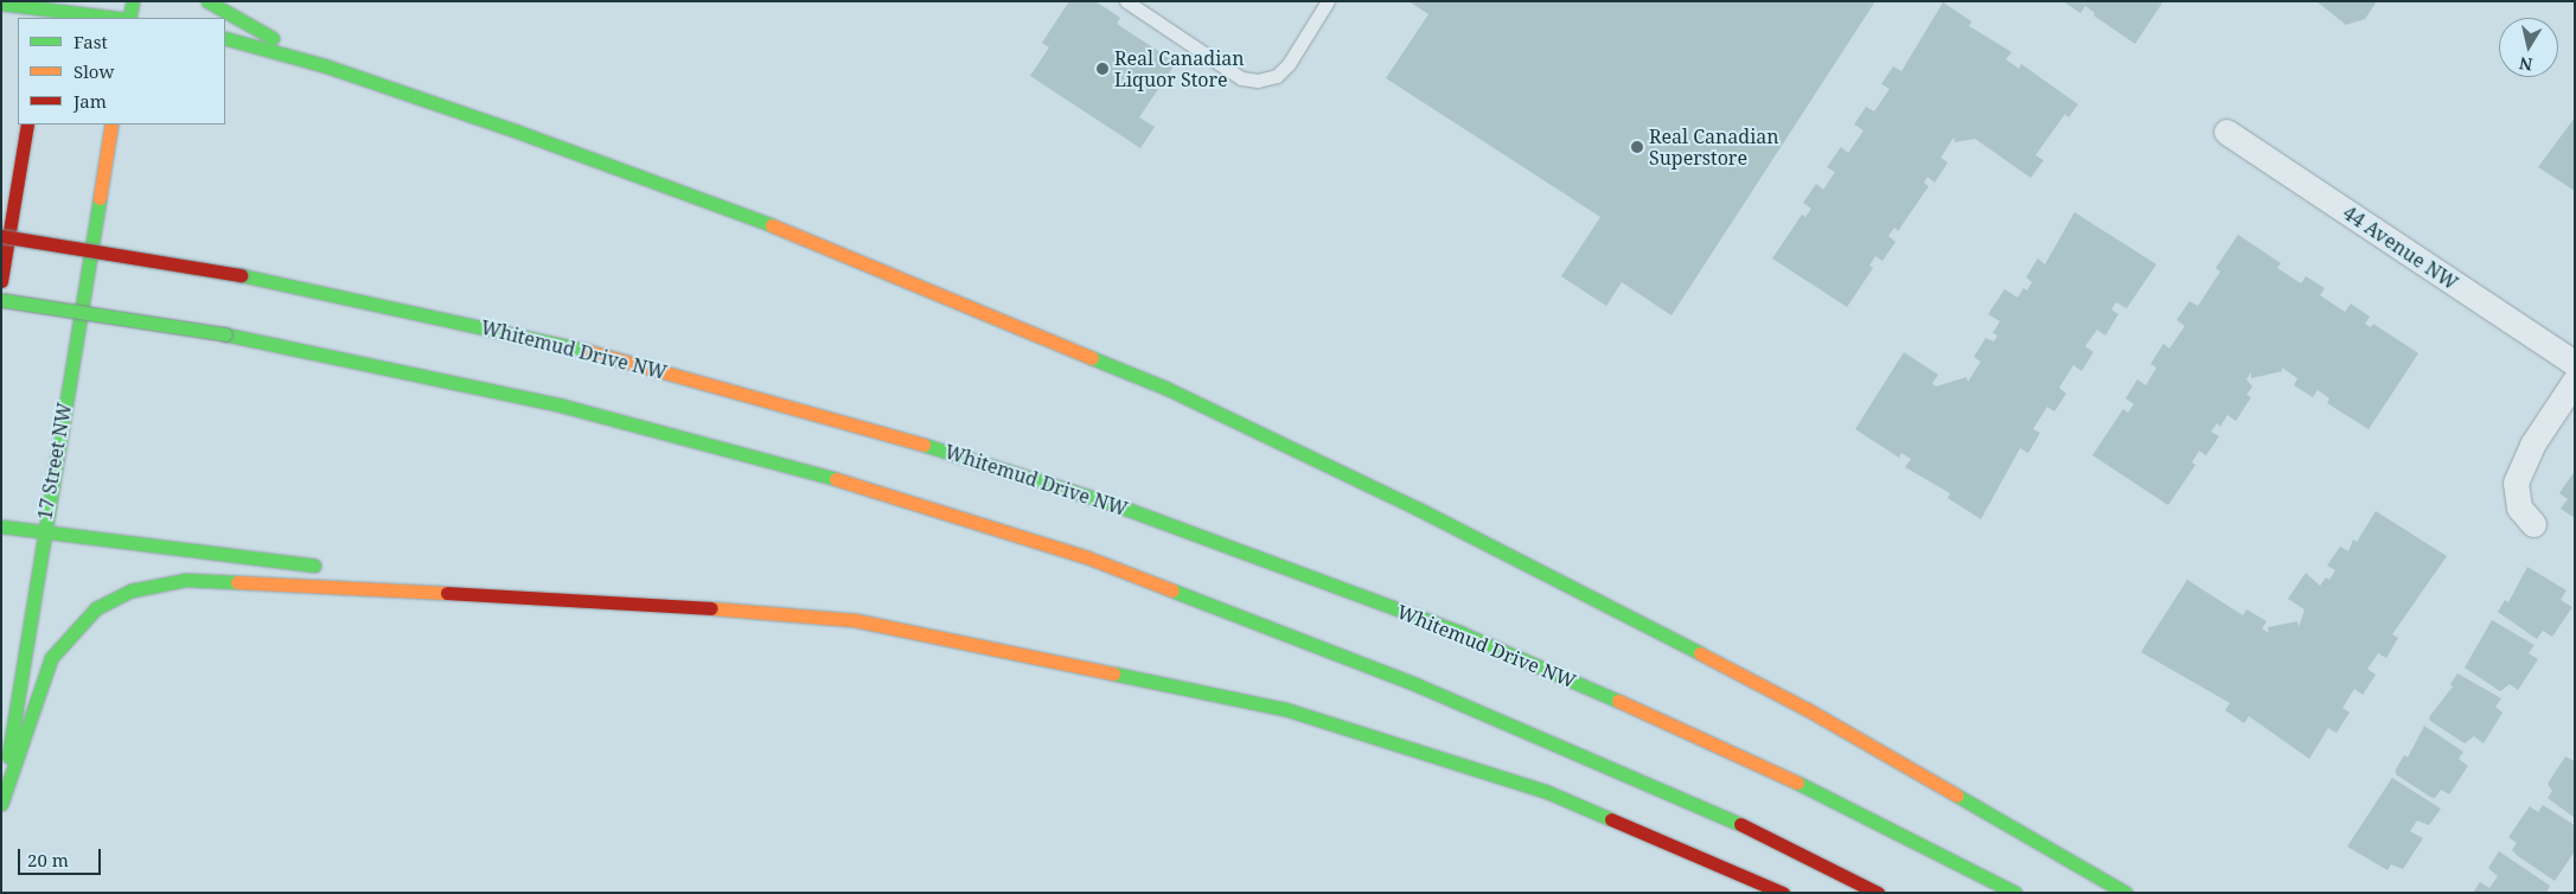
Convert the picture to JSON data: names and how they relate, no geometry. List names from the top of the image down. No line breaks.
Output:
{"streets":{"main road":["Whitemud Drive NW","17 Street NW"],"street":["44 Avenue NW"]},"places":["Real Canadian Liquor Store","Real Canadian Superstore"],"legend":["Fast","Slow","Jam"],"scale_bar":"20 m","north":"bottom"}
